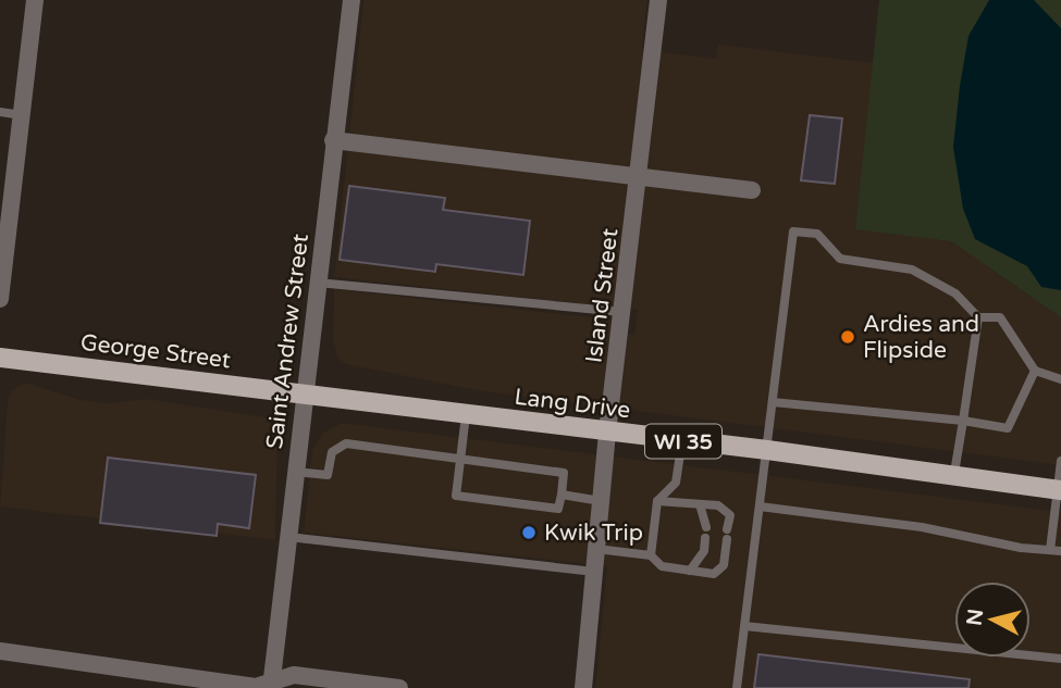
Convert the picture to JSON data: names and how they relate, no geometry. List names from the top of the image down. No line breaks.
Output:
{"streets":{"main road":["George Street","Lang Drive","WI 35"],"street":["Island Street","Saint Andrew Street"]},"crossings":[["Island Street","Lang Drive"],["Saint Andrew Street","George Street"],["Saint Andrew Street","Lang Drive"],["George Street","Lang Drive"]],"places":["Ardies and Flipside","Kwik Trip"],"north":"left"}
